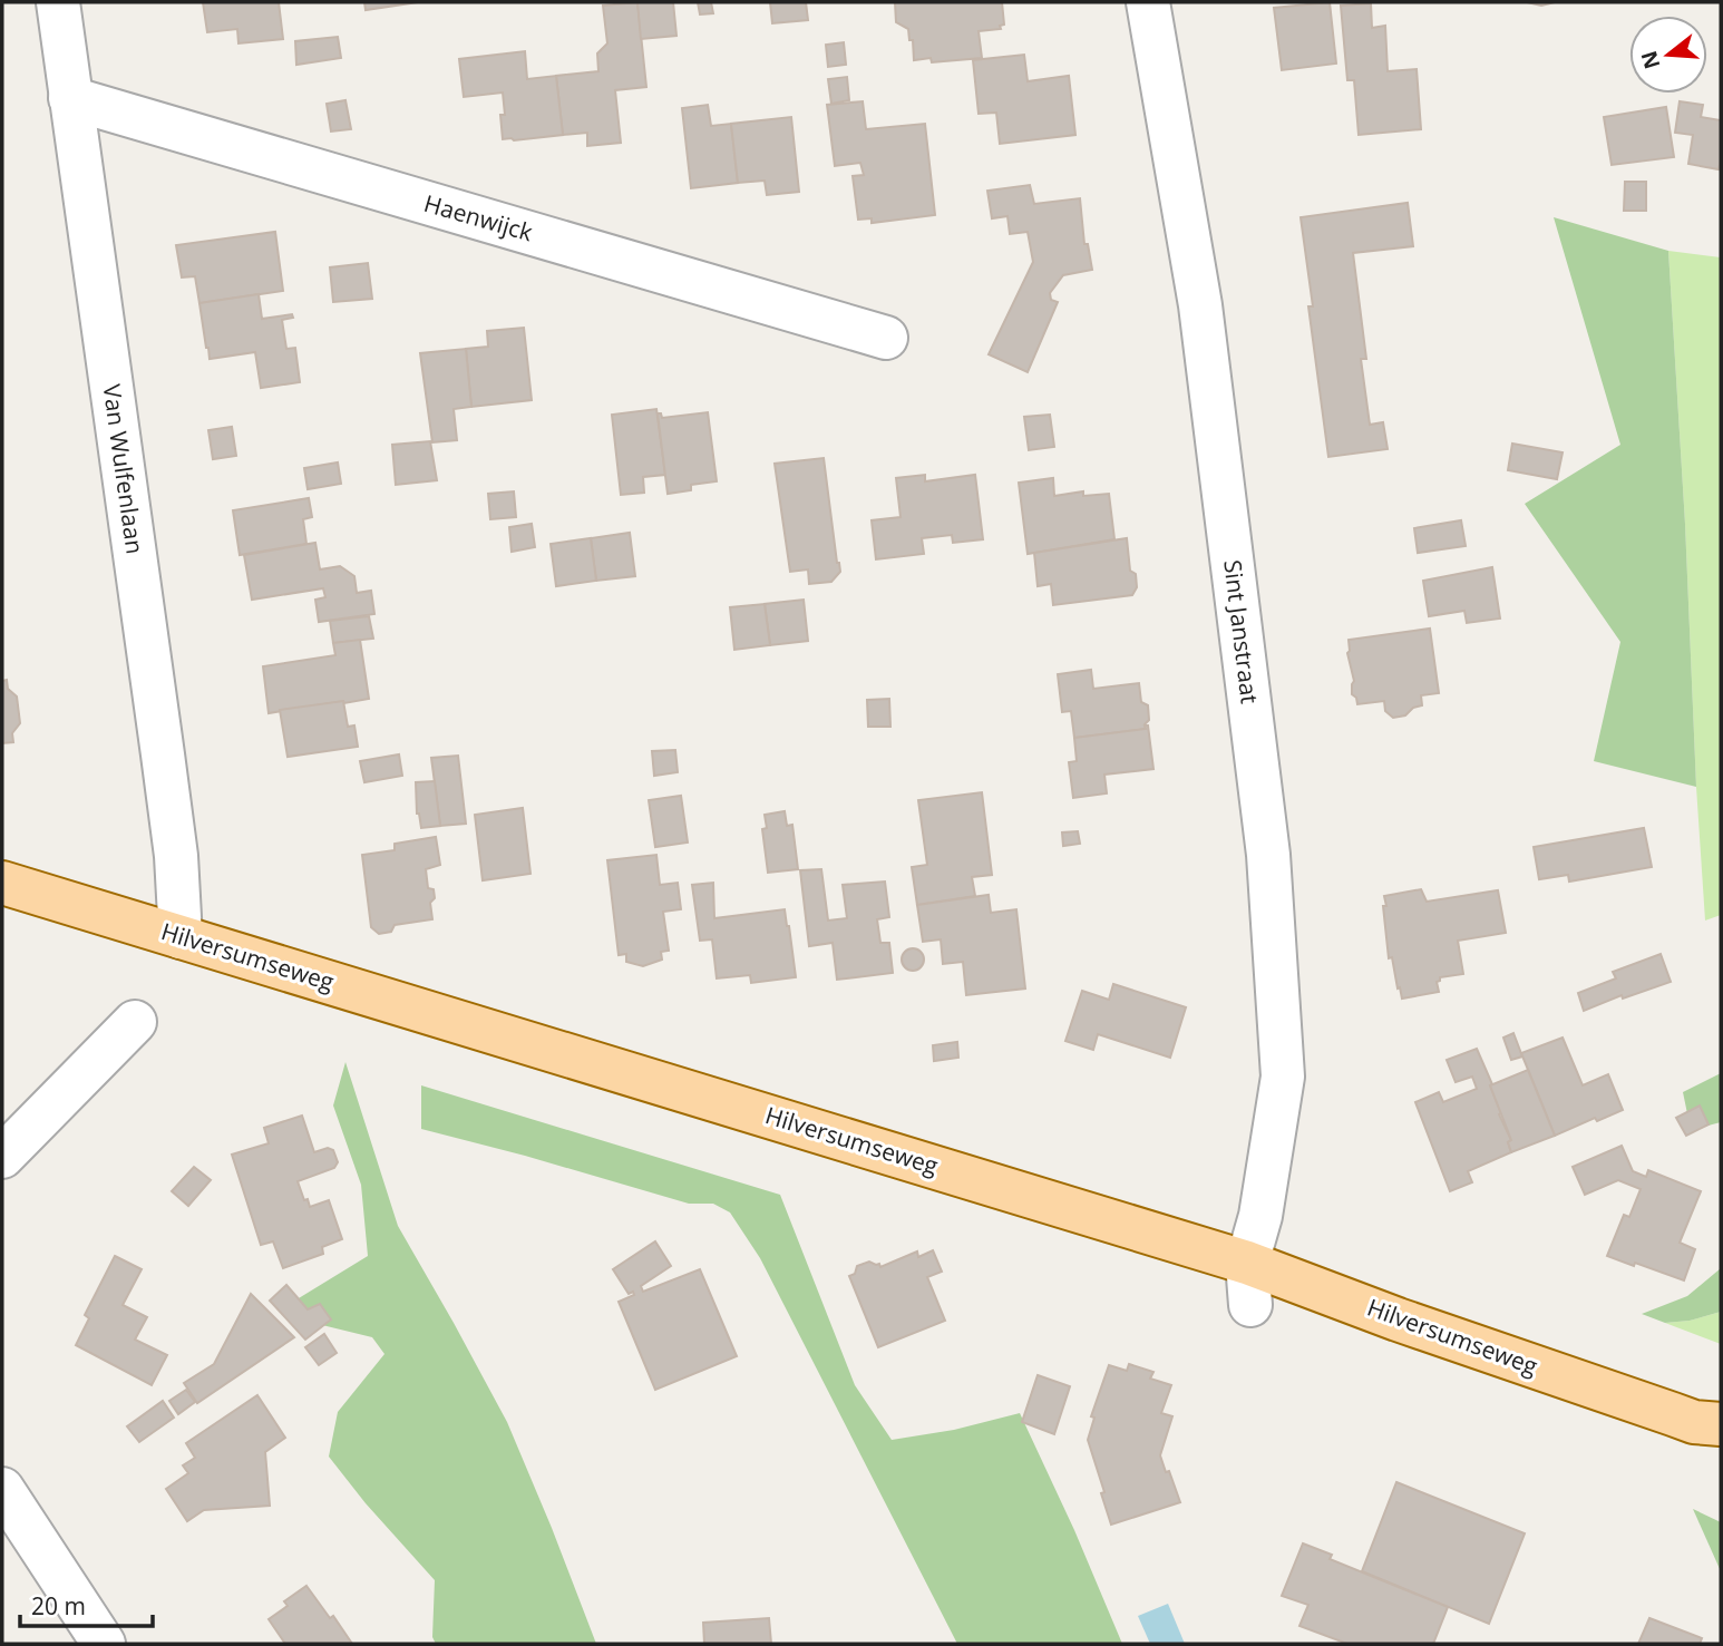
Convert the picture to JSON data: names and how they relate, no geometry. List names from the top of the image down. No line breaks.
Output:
{"streets":{"main road":["Hilversumseweg"],"street":["Haenwijck","Van Wulfenlaan","Sint Janstraat"]},"crossings":[["Haenwijck","Van Wulfenlaan"],["Van Wulfenlaan","Hilversumseweg"],["Sint Janstraat","Hilversumseweg"]],"scale_bar":"20 m","north":"left"}
